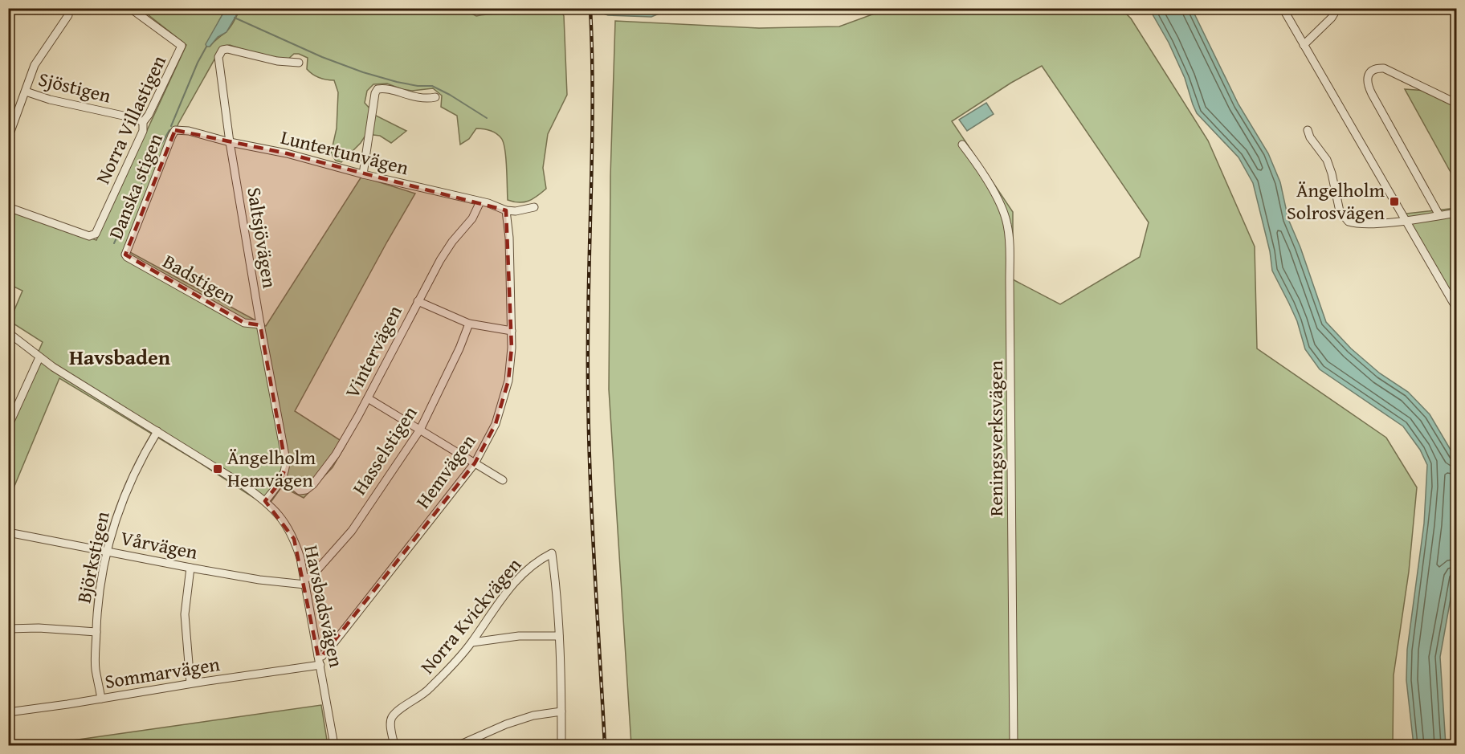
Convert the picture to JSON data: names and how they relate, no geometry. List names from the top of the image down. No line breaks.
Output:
{"streets":{"street":["Sjöstigen","Norra Villastigen","Luntertunvägen","Danska stigen","Saltsjövägen","Badstigen","Vintervägen","Reningsverksvägen","Hasselstigen","Hemvägen","Vårvägen","Björkstigen","Havsbadsvägen","Norra Kvickvägen","Sommarvägen"]},"crossings":[["Sjöstigen","Norra Villastigen"],["Luntertunvägen","Danska stigen"],["Luntertunvägen","Saltsjövägen"],["Luntertunvägen","Vintervägen"],["Luntertunvägen","Hemvägen"],["Danska stigen","Badstigen"],["Saltsjövägen","Badstigen"],["Saltsjövägen","Vintervägen"],["Hasselstigen","Vårvägen"],["Hasselstigen","Havsbadsvägen"],["Hemvägen","Havsbadsvägen"],["Vårvägen","Björkstigen"],["Vårvägen","Havsbadsvägen"],["Björkstigen","Havsbadsvägen"],["Björkstigen","Sommarvägen"],["Havsbadsvägen","Sommarvägen"]],"districts":["Havsbaden"],"places":{"transit":["Ängelholm Solrosvägen","Ängelholm Hemvägen"]}}
